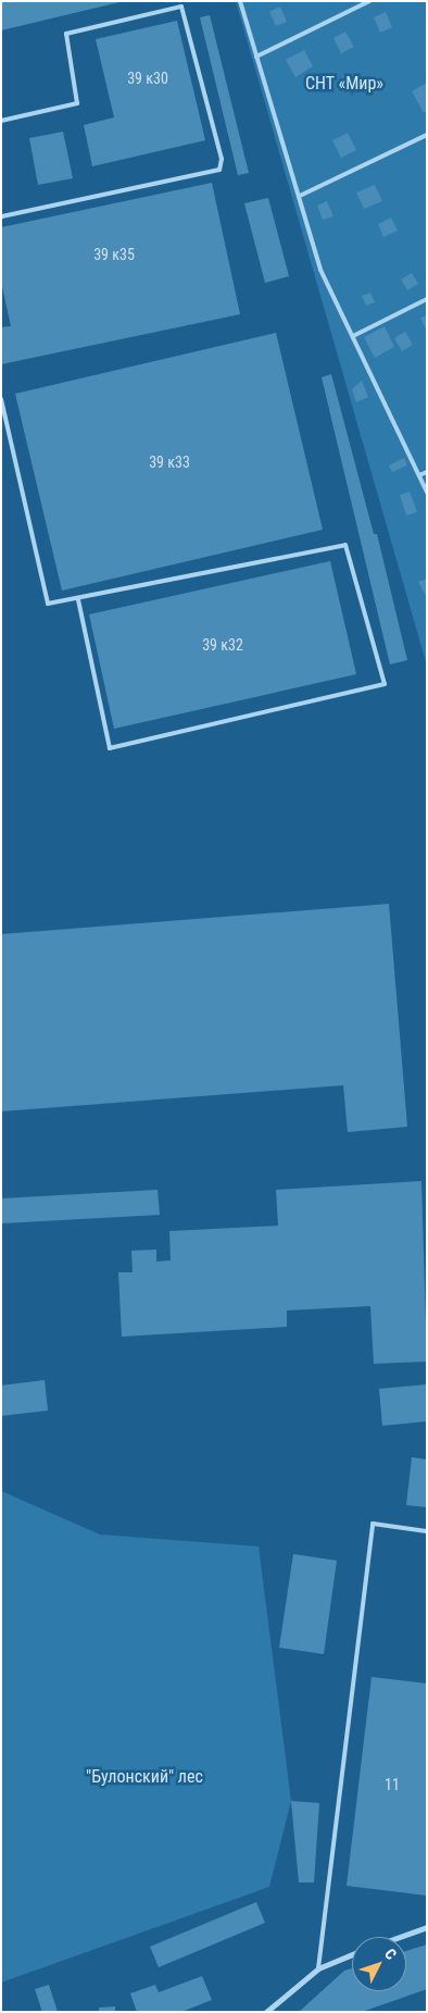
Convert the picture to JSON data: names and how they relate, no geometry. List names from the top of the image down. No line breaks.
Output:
{"parks":["СНТ «Мир»","\"Булонский\" лес"],"house_numbers":["39 к30","39 к35","39 к33","39 к32","11"],"north":"top right"}
